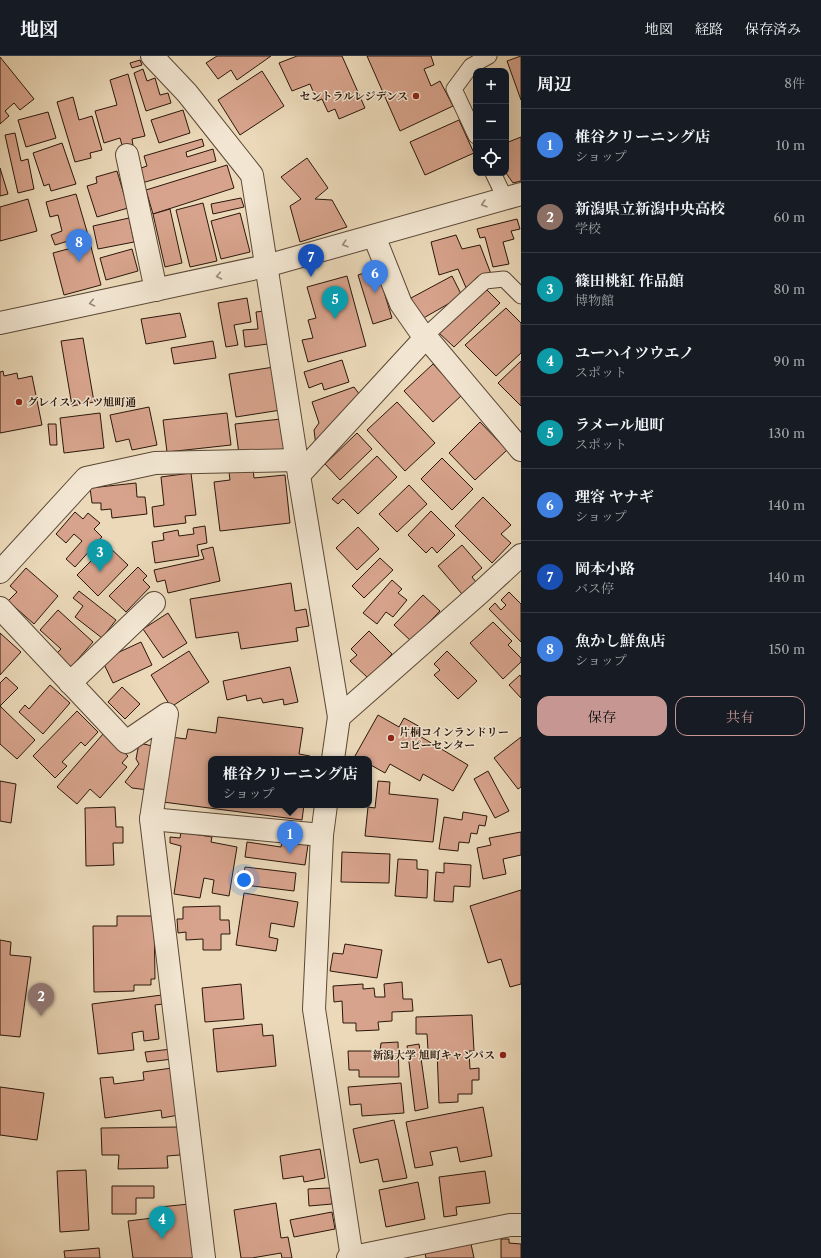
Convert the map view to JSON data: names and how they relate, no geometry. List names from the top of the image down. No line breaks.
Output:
{"places":["セントラルレジデンス","グレイスハイツ旭町通","片桐コインランドリー コピーセンター","新潟大学 旭町キャンパス"],"page":{"header":"地図","nav":["地図","経路","保存済み"],"heading":["周辺","8件"],"map_buttons":["+","−"],"list":[{"mark":"1","name":"椎谷クリーニング店","note":"ショップ","value":"10 m"},{"mark":"2","name":"新潟県立新潟中央高校","note":"学校","value":"60 m"},{"mark":"3","name":"篠田桃紅 作品館","note":"博物館","value":"80 m"},{"mark":"4","name":"ユーハイツウエノ","note":"スポット","value":"90 m"},{"mark":"5","name":"ラメール旭町","note":"スポット","value":"130 m"},{"mark":"6","name":"理容 ヤナギ","note":"ショップ","value":"140 m"},{"mark":"7","name":"岡本小路","note":"バス停","value":"140 m"},{"mark":"8","name":"魚かし鮮魚店","note":"ショップ","value":"150 m"}],"pins":["8","7","6","5","3","1","2","4"],"buttons":["保存","共有"],"popup":["椎谷クリーニング店","ショップ"]}}
